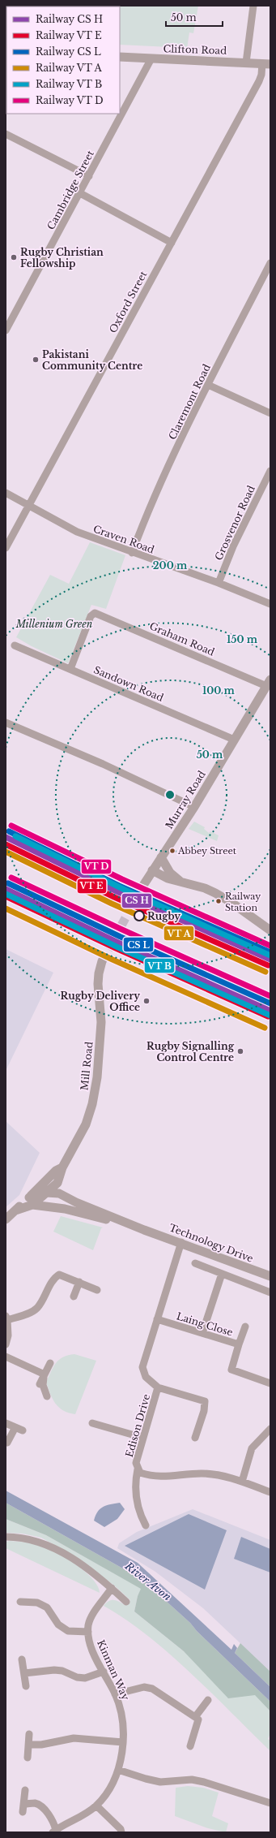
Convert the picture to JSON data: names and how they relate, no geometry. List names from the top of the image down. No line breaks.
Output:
{"streets":{"street":["Clifton Road","Cambridge Street","Oxford Street","Claremont Road","Grosvenor Road","Craven Road","Graham Road","Sandown Road","Murray Road","Mill Road","Technology Drive","Laing Close","Edison Drive","Kinman Way"]},"crossings":[["Clifton Road","Cambridge Street"],["Clifton Road","Oxford Street"],["Oxford Street","Craven Road"],["Claremont Road","Craven Road"],["Grosvenor Road","Craven Road"],["Graham Road","Sandown Road"],["Graham Road","Murray Road"],["Sandown Road","Murray Road"],["Technology Drive","Edison Drive"],["Laing Close","Edison Drive"]],"water":["River Avon"],"parks":["Millenium Green"],"places":["Rugby Christian Fellowship","Pakistani Community Centre","Abbey Street","Railway Station","Rugby","Rugby Delivery Office","Rugby Signalling Control Centre"],"legend":["Railway CS H","Railway VT E","Railway CS L","Railway VT A","Railway VT B","Railway VT D"],"scale_bar":"50 m","rings":["200 m","150 m","100 m","50 m"]}
